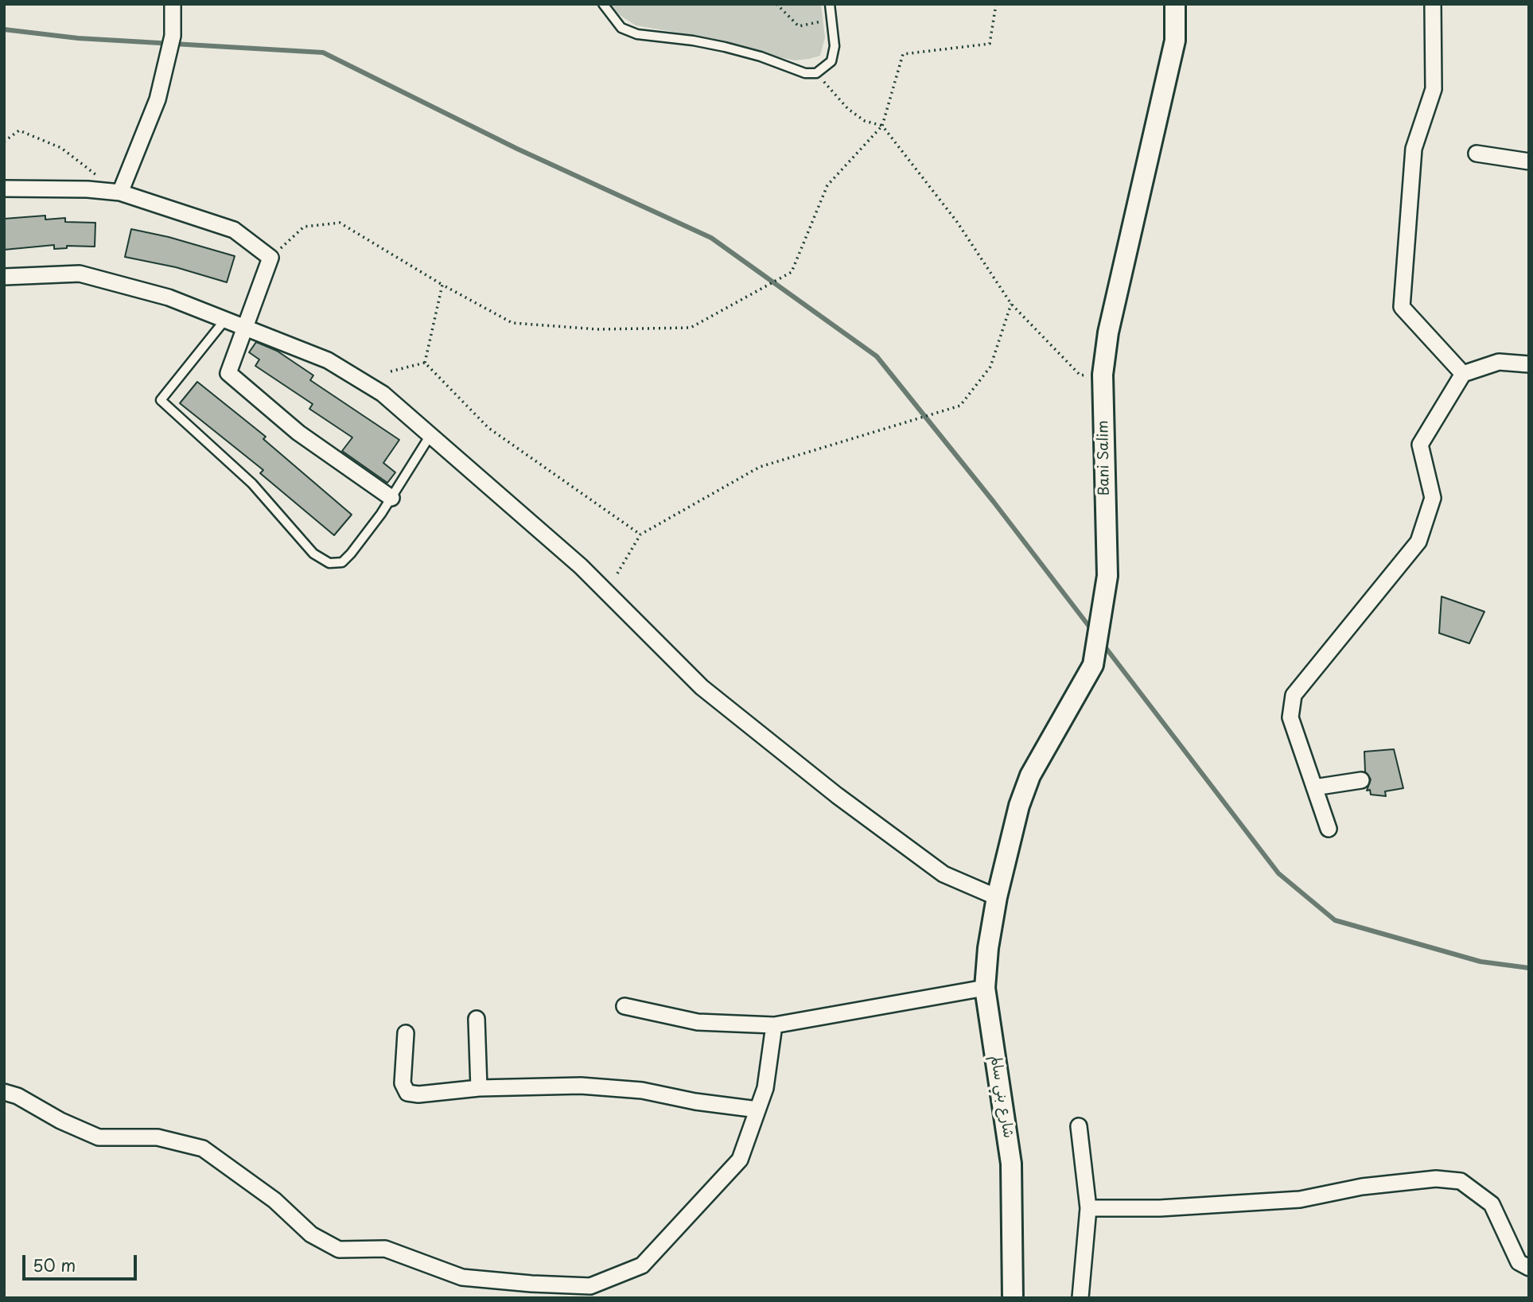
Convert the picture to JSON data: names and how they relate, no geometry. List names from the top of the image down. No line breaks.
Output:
{"streets":{"street":["Bani Salim","شارع بني سالم"]},"crossings":[["Bani Salim","شارع بني سالم"]],"scale_bar":"50 m"}
